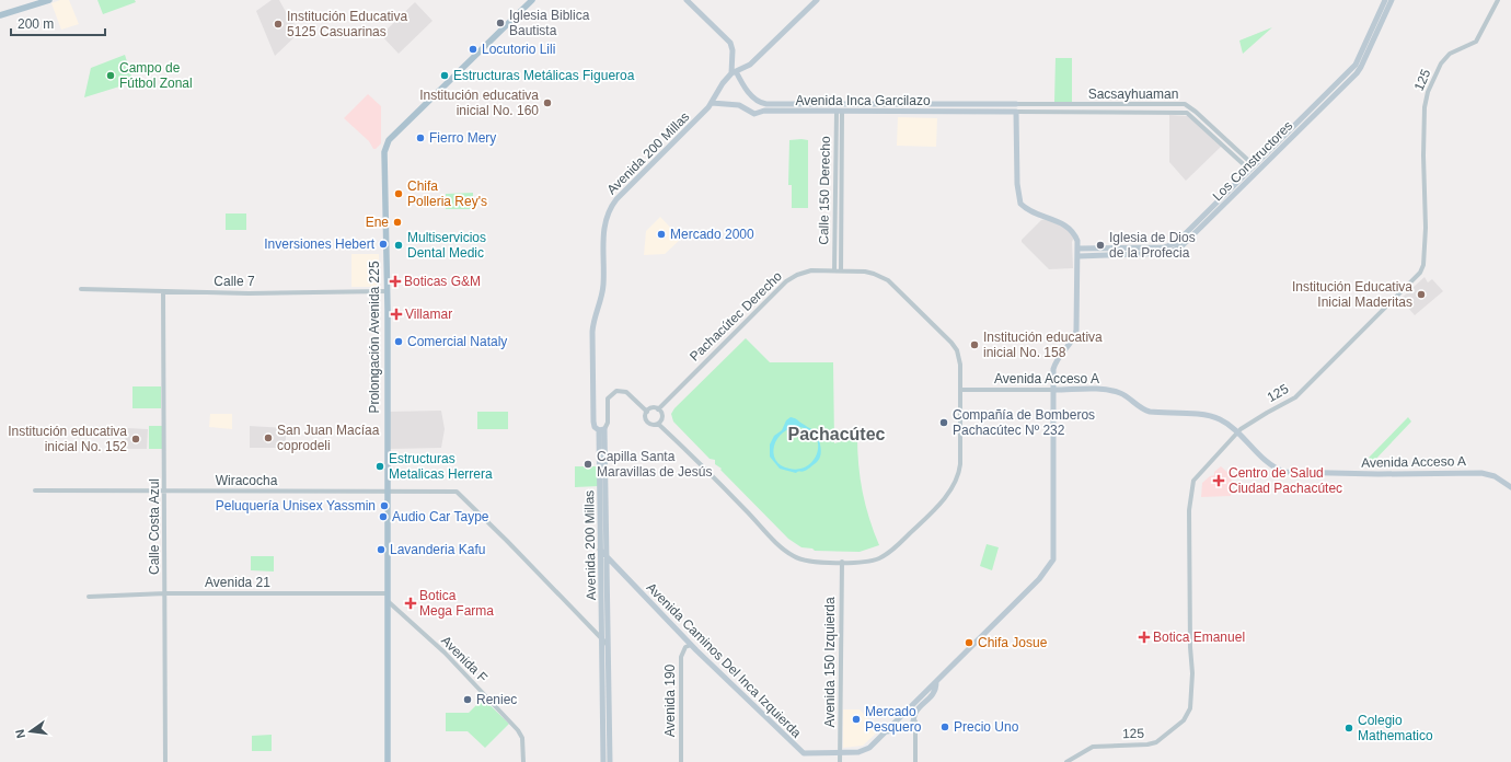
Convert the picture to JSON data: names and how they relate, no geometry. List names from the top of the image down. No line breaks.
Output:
{"streets":{"main road":["Avenida Inca Garcilazo","Avenida 200 Millas","Los Constructores","Prolongación Avenida 225","Avenida Acceso A","Avenida Caminos Del Inca Izquierda"],"street":["125","Sacsayhuaman","Calle 150 Derecho","Calle 7","Pachacútec Derecho","Wiracocha","Calle Costa Azul","Avenida 21","Avenida F","Avenida 150 Izquierda","Avenida 190"]},"crossings":[["125","Avenida Acceso A"],["Sacsayhuaman","Avenida Inca Garcilazo"],["Sacsayhuaman","Los Constructores"],["Avenida Inca Garcilazo","Avenida 200 Millas"],["Avenida Inca Garcilazo","Calle 150 Derecho"],["Avenida Inca Garcilazo","Avenida Caminos Del Inca Izquierda"],["Avenida 200 Millas","Wiracocha"],["Avenida 200 Millas","Avenida Caminos Del Inca Izquierda"],["Los Constructores","Avenida Caminos Del Inca Izquierda"],["Calle 150 Derecho","Pachacútec Derecho"],["Calle 7","Prolongación Avenida 225"],["Calle 7","Calle Costa Azul"],["Pachacútec Derecho","Avenida Acceso A"],["Pachacútec Derecho","Avenida 150 Izquierda"],["Prolongación Avenida 225","Wiracocha"],["Prolongación Avenida 225","Avenida 21"],["Prolongación Avenida 225","Avenida F"],["Avenida Acceso A","Avenida Caminos Del Inca Izquierda"],["Wiracocha","Calle Costa Azul"],["Calle Costa Azul","Avenida 21"],["Avenida Caminos Del Inca Izquierda","Avenida 150 Izquierda"],["Avenida Caminos Del Inca Izquierda","Avenida 190"]],"districts":["Pachacútec"],"places":{"other":["Iglesia Biblica Bautista","Institución Educativa 5125 Casuarinas","Locutorio Lili","Campo de Fútbol Zonal","Estructuras Metálicas Figueroa","Institución educativa inicial No. 160","Fierro Mery","Chifa Polleria Rey's","Ene","Mercado 2000","Inversiones Hebert","Multiservicios Dental Medic","Iglesia de Dios de la Profecia","Institución Educativa Inicial Maderitas","Comercial Nataly","Institución educativa inicial No. 158","Compañía de Bomberos Pachacútec Nº 232","San Juan Macíaa coprodeli","Institución educativa inicial No. 152","Capilla Santa Maravillas de Jesús","Estructuras Metalicas Herrera","Peluquería Unisex Yassmin","Audio Car Taype","Lavanderia Kafu","Chifa Josue","Reniec","Mercado Pesquero","Precio Uno","Colegio Mathematico"],"health":["Boticas G&M","Villamar","Centro de Salud Ciudad Pachacútec","Botica Mega Farma","Botica Emanuel"]},"scale_bar":"200 m","north":"left"}
